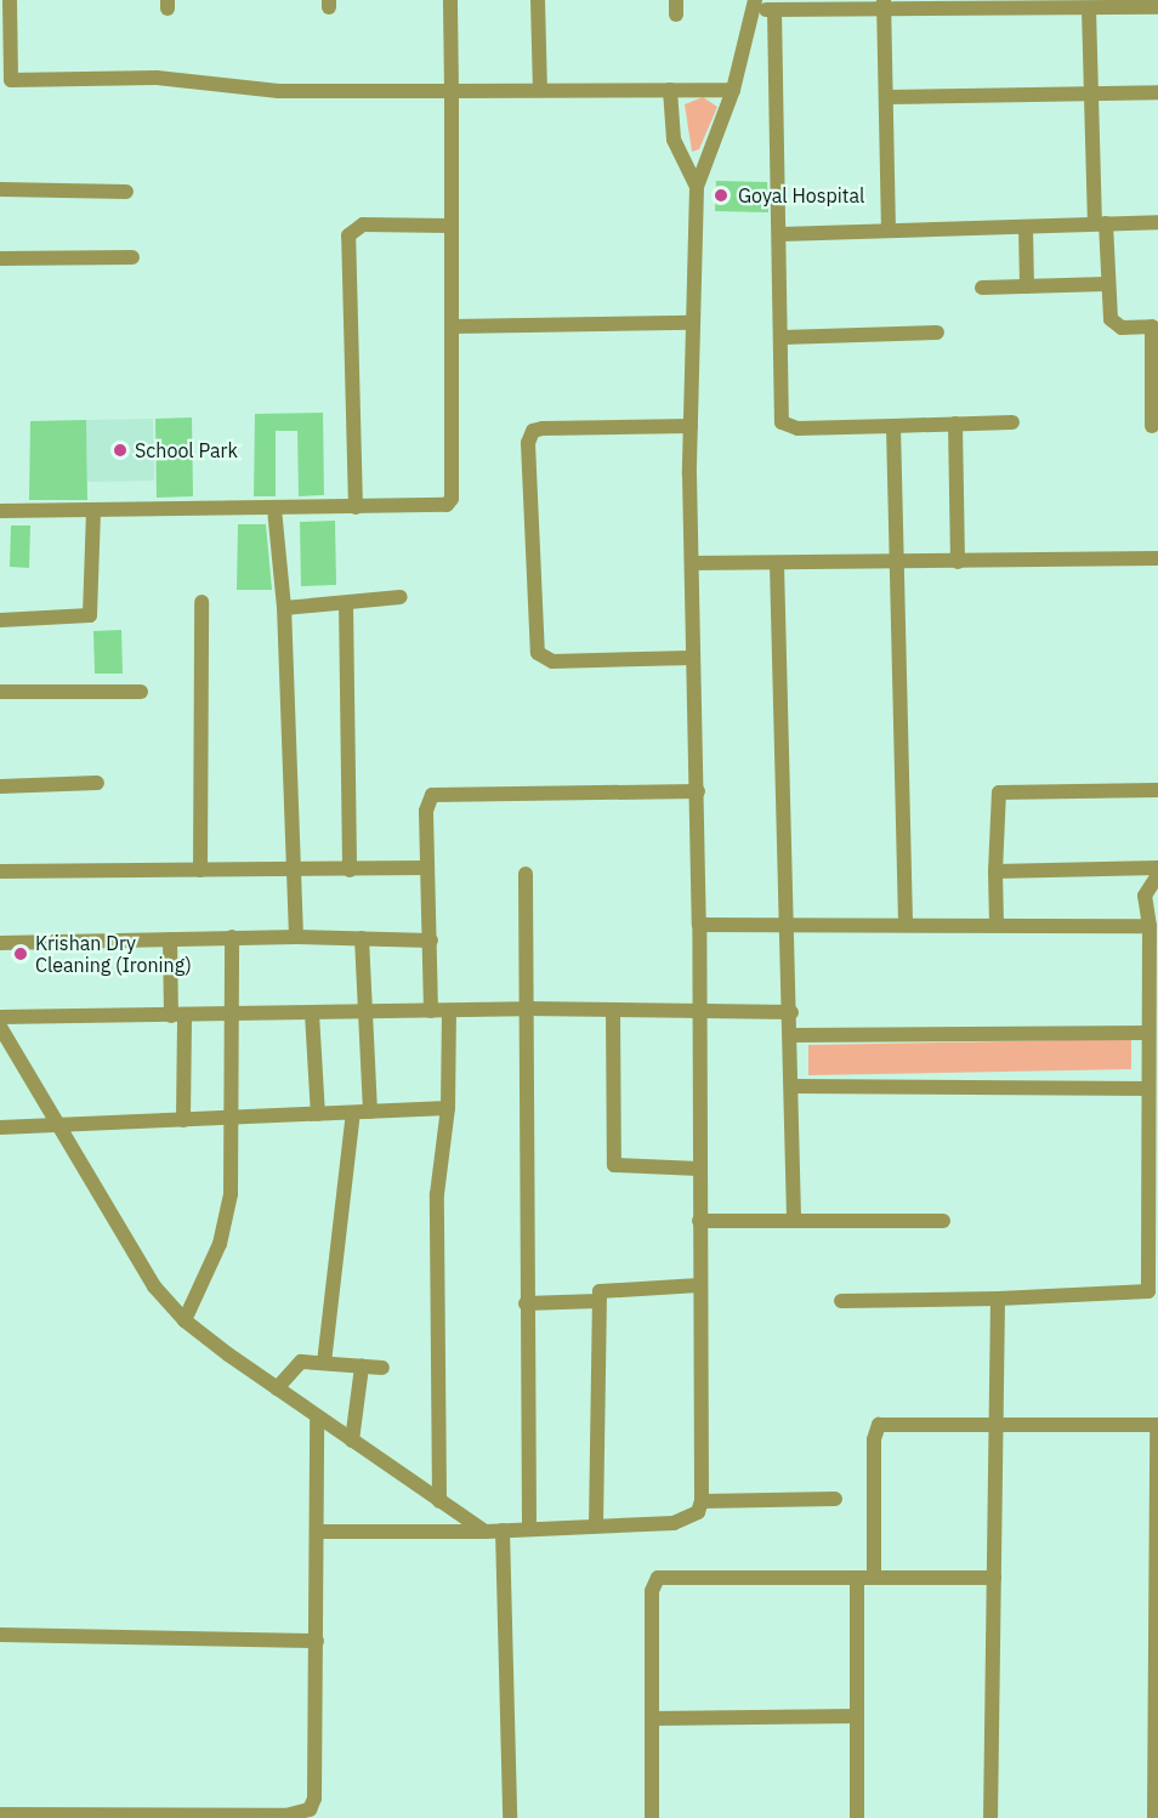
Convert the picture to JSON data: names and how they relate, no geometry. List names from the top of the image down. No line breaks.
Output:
{"places":["Goyal Hospital","School Park","Krishan Dry Cleaning (Ironing)"]}
